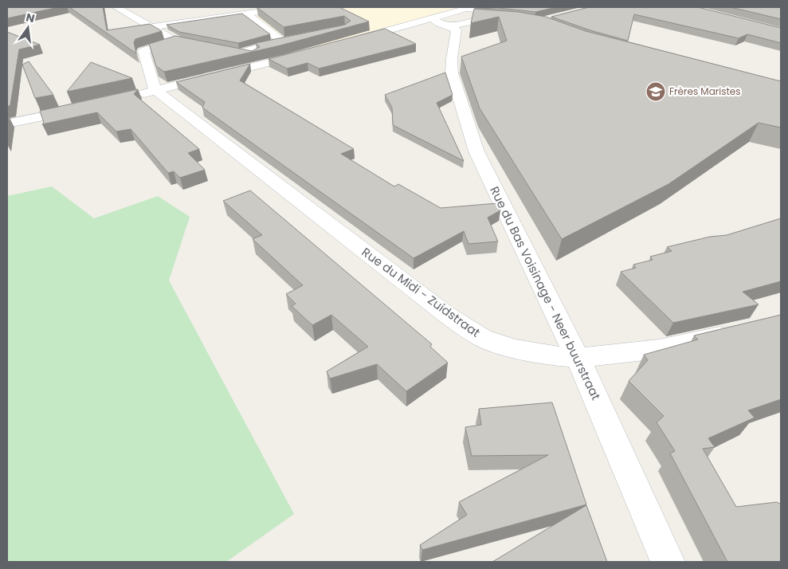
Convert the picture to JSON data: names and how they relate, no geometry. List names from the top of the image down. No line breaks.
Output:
{"streets":{"street":["Rue du Midi - Zuidstraat","Rue du Bas Voisinage - Neer buurstraat"]},"crossings":[["Rue du Midi - Zuidstraat","Rue du Bas Voisinage - Neer buurstraat"]],"places":{"school or university":["Frères Maristes"]},"north":"top"}
